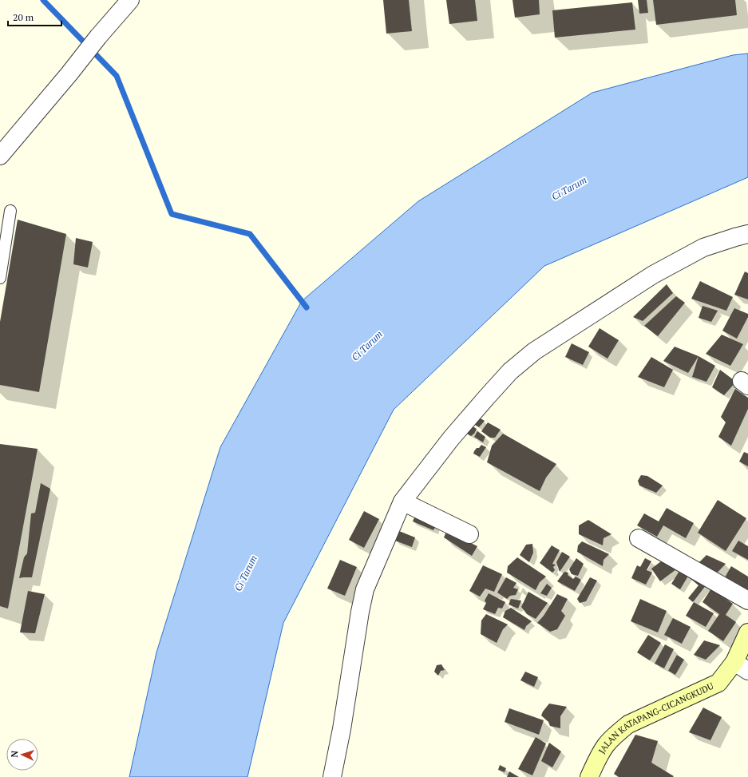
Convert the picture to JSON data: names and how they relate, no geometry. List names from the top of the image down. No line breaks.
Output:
{"streets":{"street":["JALAN KATAPANG-CICANGKUDU"]},"water":["Ci Tarum"],"scale_bar":"20 m","north":"left"}
